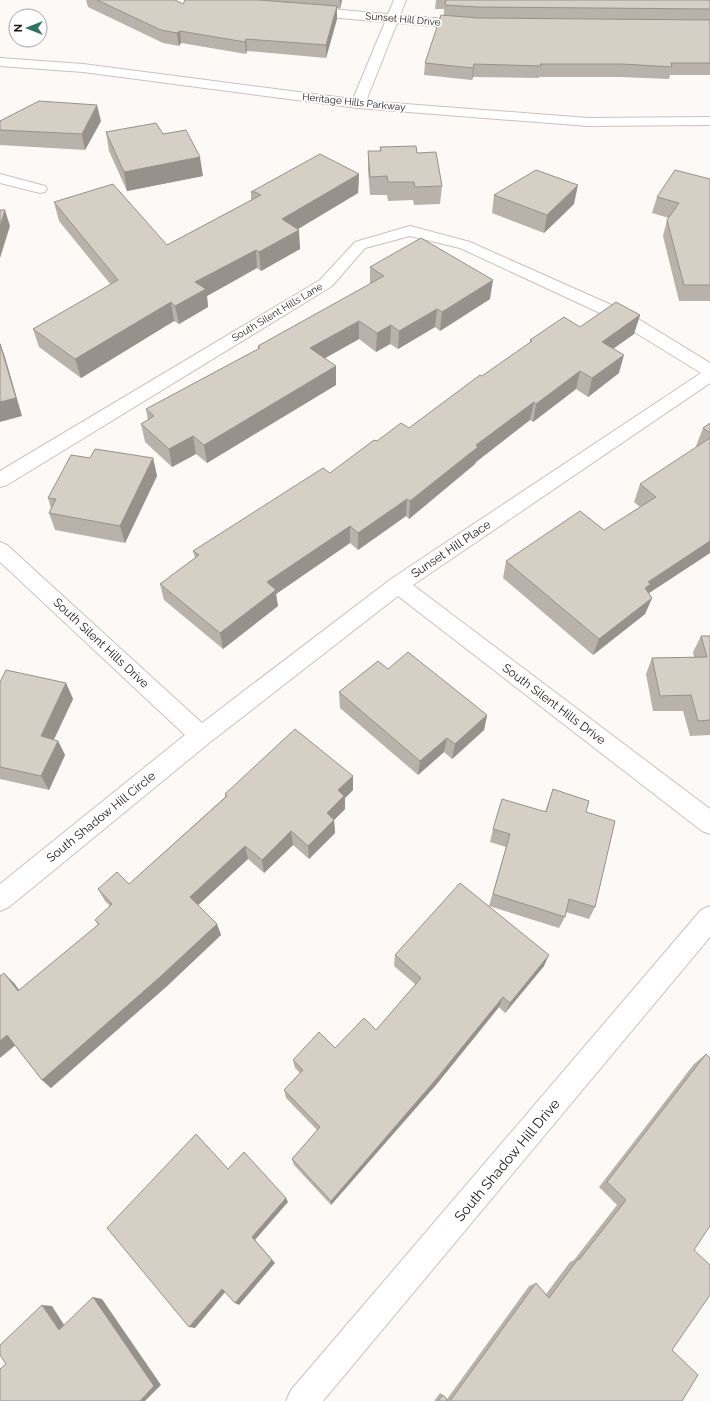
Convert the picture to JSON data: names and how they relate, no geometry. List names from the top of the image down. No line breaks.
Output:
{"streets":{"street":["Sunset Hill Drive","Heritage Hills Parkway","South Silent Hills Lane","Sunset Hill Place","South Silent Hills Drive","South Shadow Hill Circle","South Shadow Hill Drive"]},"crossings":[["Sunset Hill Place","South Silent Hills Drive"],["Sunset Hill Place","South Shadow Hill Circle"],["South Silent Hills Drive","South Shadow Hill Circle"]],"north":"left"}
